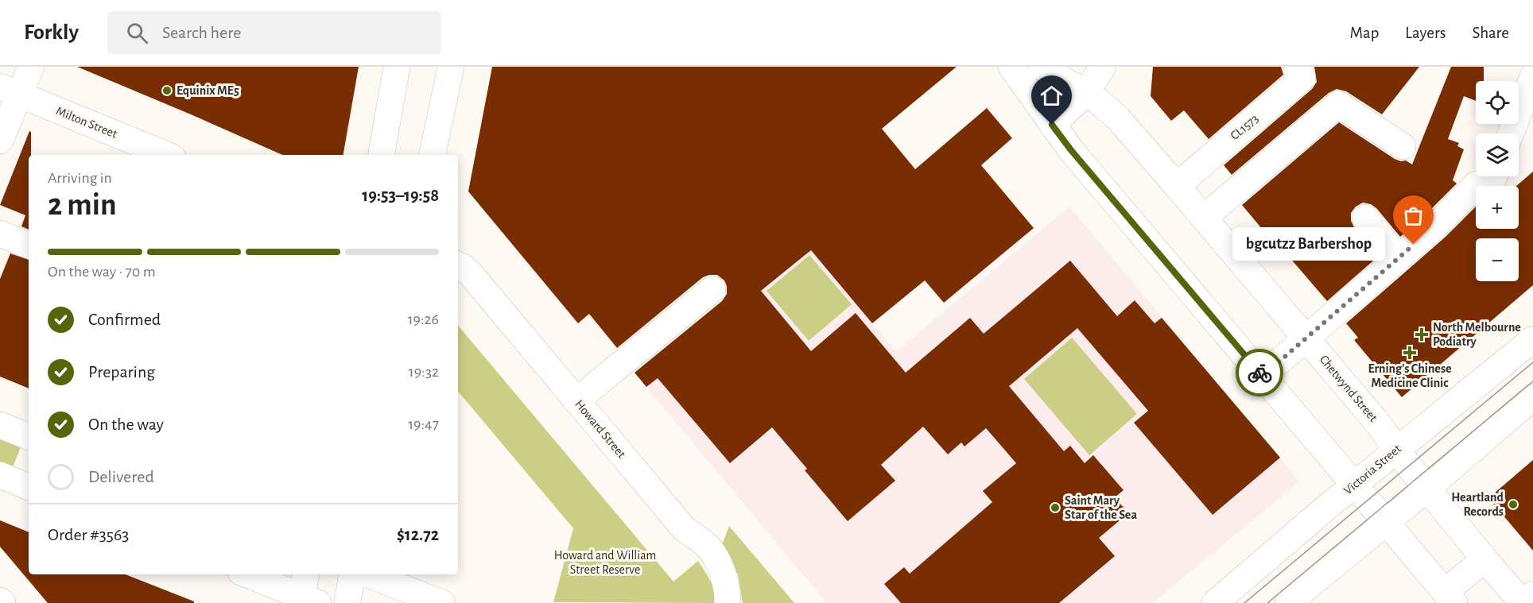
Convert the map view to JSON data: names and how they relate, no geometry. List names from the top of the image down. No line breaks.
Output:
{"streets":{"street":["Milton Street","CL1573","Chetwynd Street","Howard Street","Victoria Street"]},"crossings":[["CL1573","Chetwynd Street"],["Chetwynd Street","Victoria Street"]],"parks":["Howard and William Street Reserve"],"places":{"other":["Equinix ME5","bgcutzz Barbershop","Heartland Records","Saint Mary Star of the Sea"],"health":["North Melbourne Podiatry","Erning's Chinese Medicine Clinic"]},"page":{"header":"Forkly","search":"Search here","nav":["Map","Layers","Share"],"map_buttons":["+","−"],"heading":["2 min","Arriving in","19:53–19:58"],"panel":["Order #3563","$12.72"],"bubble":"bgcutzz Barbershop","bar":"On the way · 70 m","list":[["Confirmed","19:26"],["Preparing","19:32"],["On the way","19:47"],"Delivered"]}}
